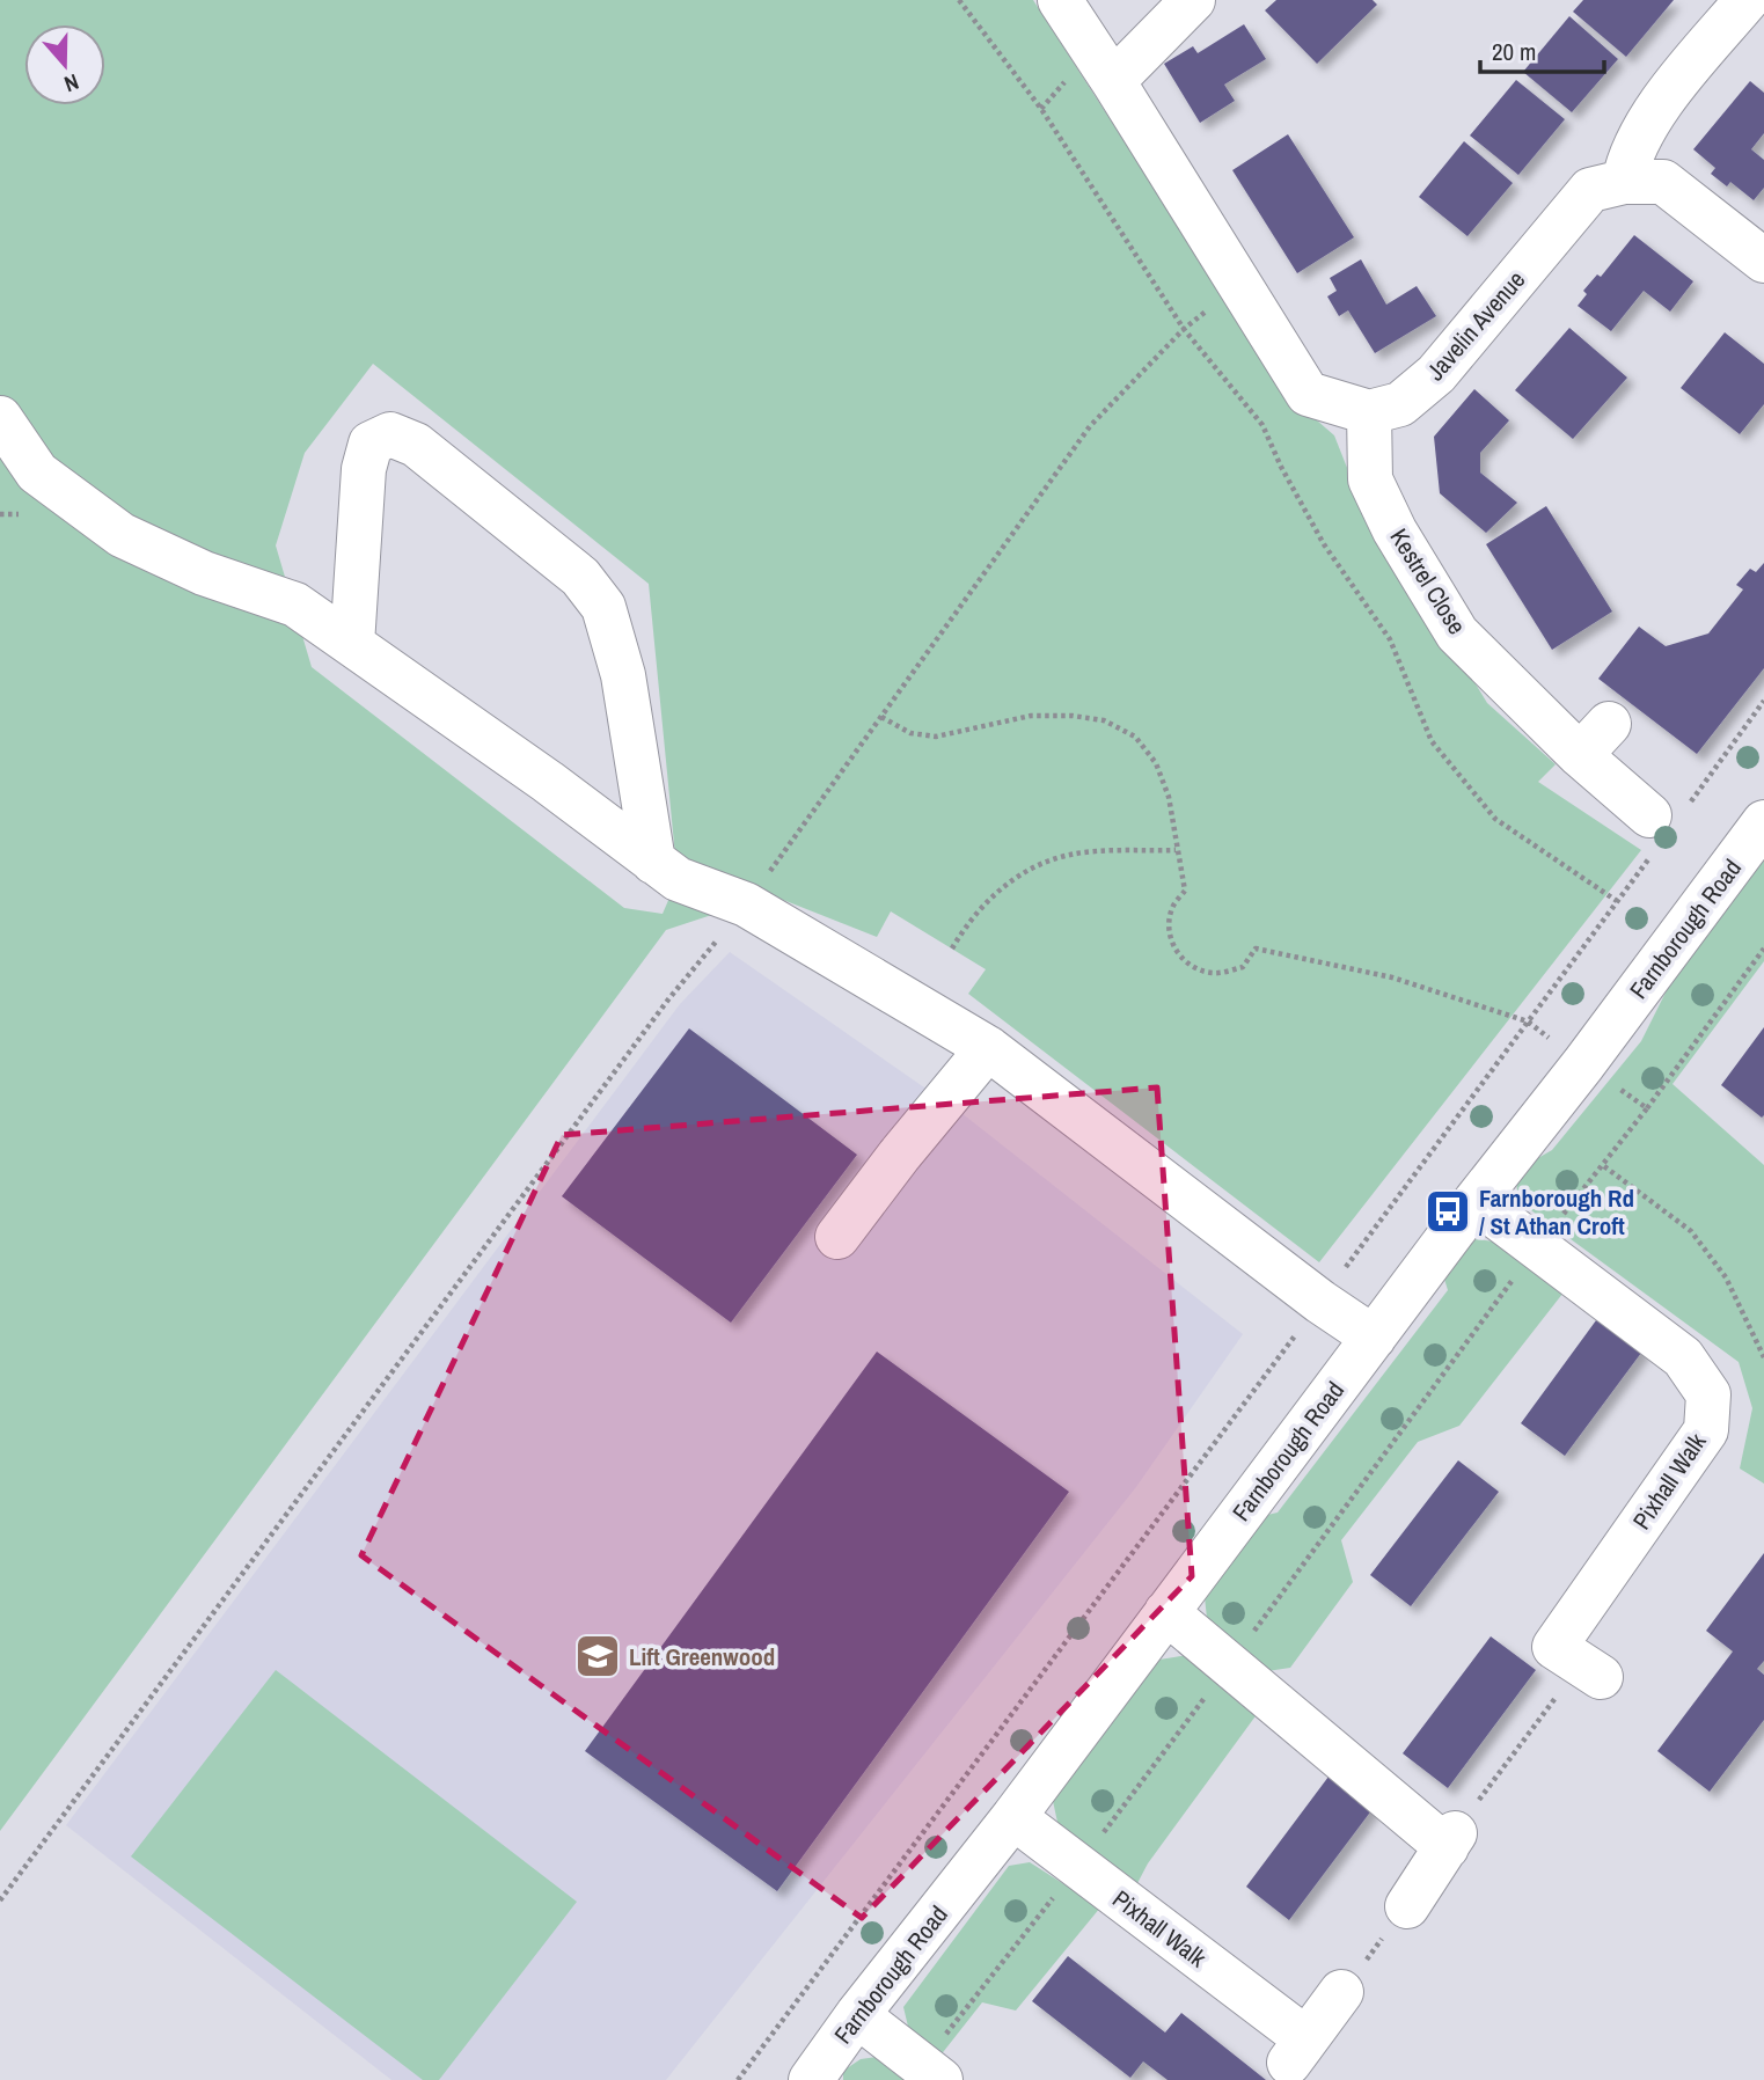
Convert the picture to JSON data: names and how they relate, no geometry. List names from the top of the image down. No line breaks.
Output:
{"streets":{"street":["Javelin Avenue","Kestrel Close","Farnborough Road","Pixhall Walk"]},"crossings":[["Javelin Avenue","Kestrel Close"],["Farnborough Road","Pixhall Walk"]],"places":{"bus stop":["Farnborough Rd / St Athan Croft"],"school or university":["Lift Greenwood"]},"scale_bar":"20 m","north":"bottom"}
